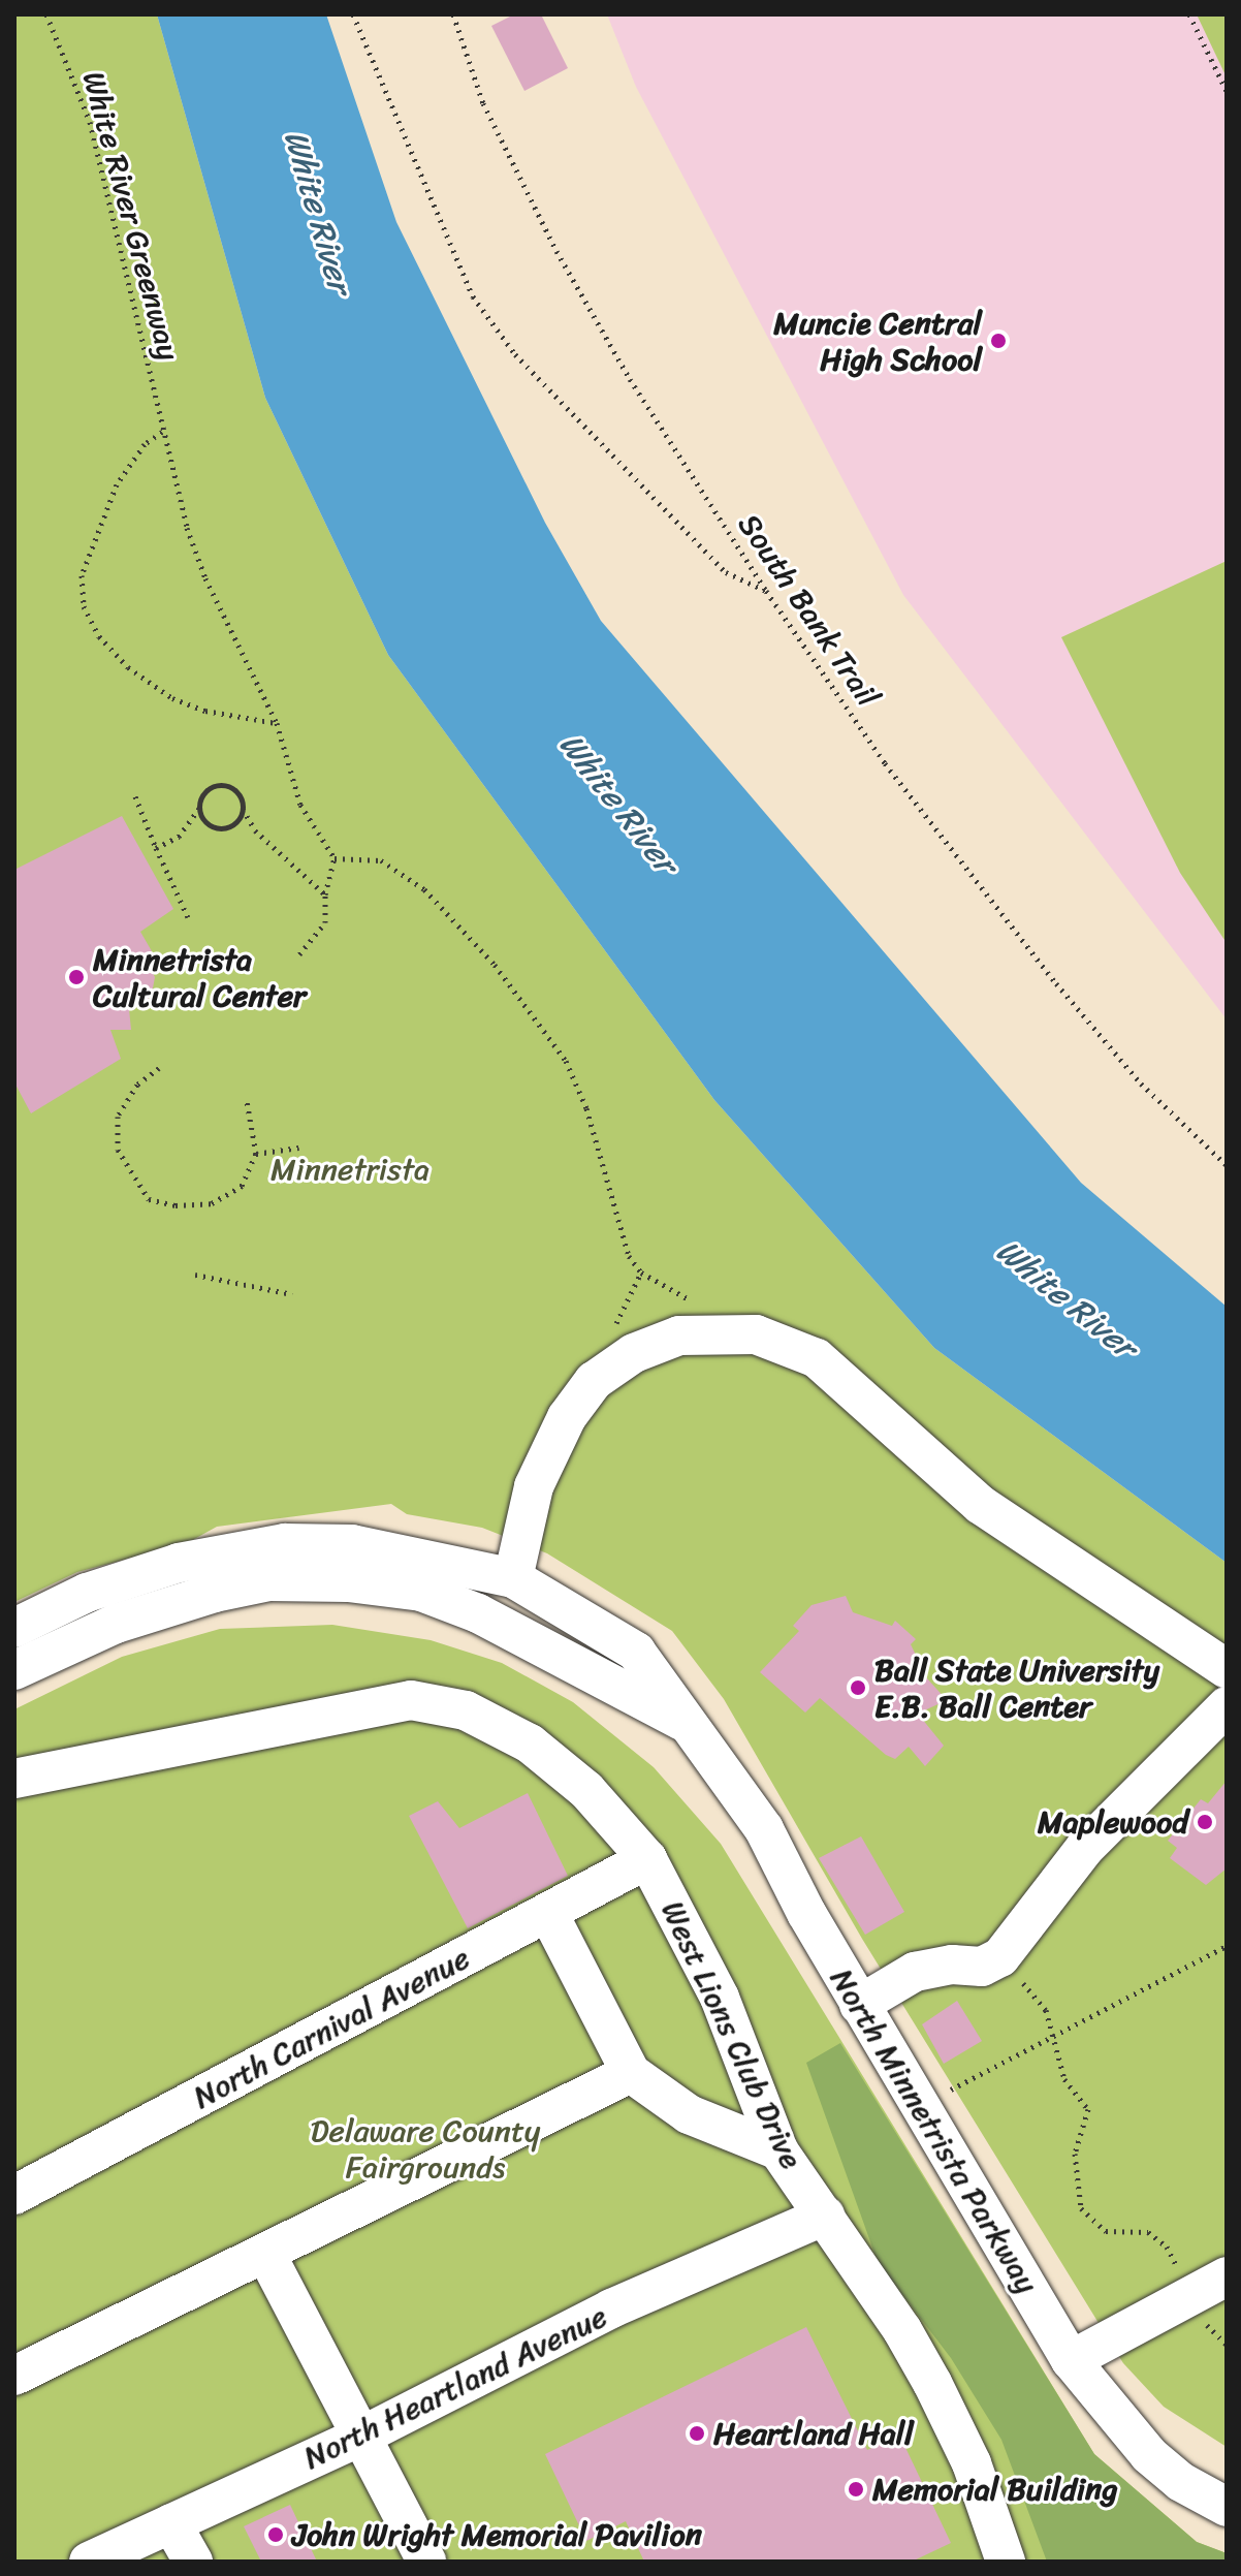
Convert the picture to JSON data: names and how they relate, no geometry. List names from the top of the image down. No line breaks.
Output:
{"streets":{"street":["North Carnival Avenue","West Lions Club Drive","North Minnetrista Parkway","North Heartland Avenue"],"path":["White River Greenway","South Bank Trail"]},"crossings":[["North Carnival Avenue","West Lions Club Drive"],["West Lions Club Drive","North Heartland Avenue"]],"water":["White River"],"parks":["Minnetrista","Delaware County Fairgrounds"],"places":["Muncie Central High School","Minnetrista Cultural Center","Ball State University E.B. Ball Center","Maplewood","Heartland Hall","Memorial Building","John Wright Memorial Pavilion"]}
